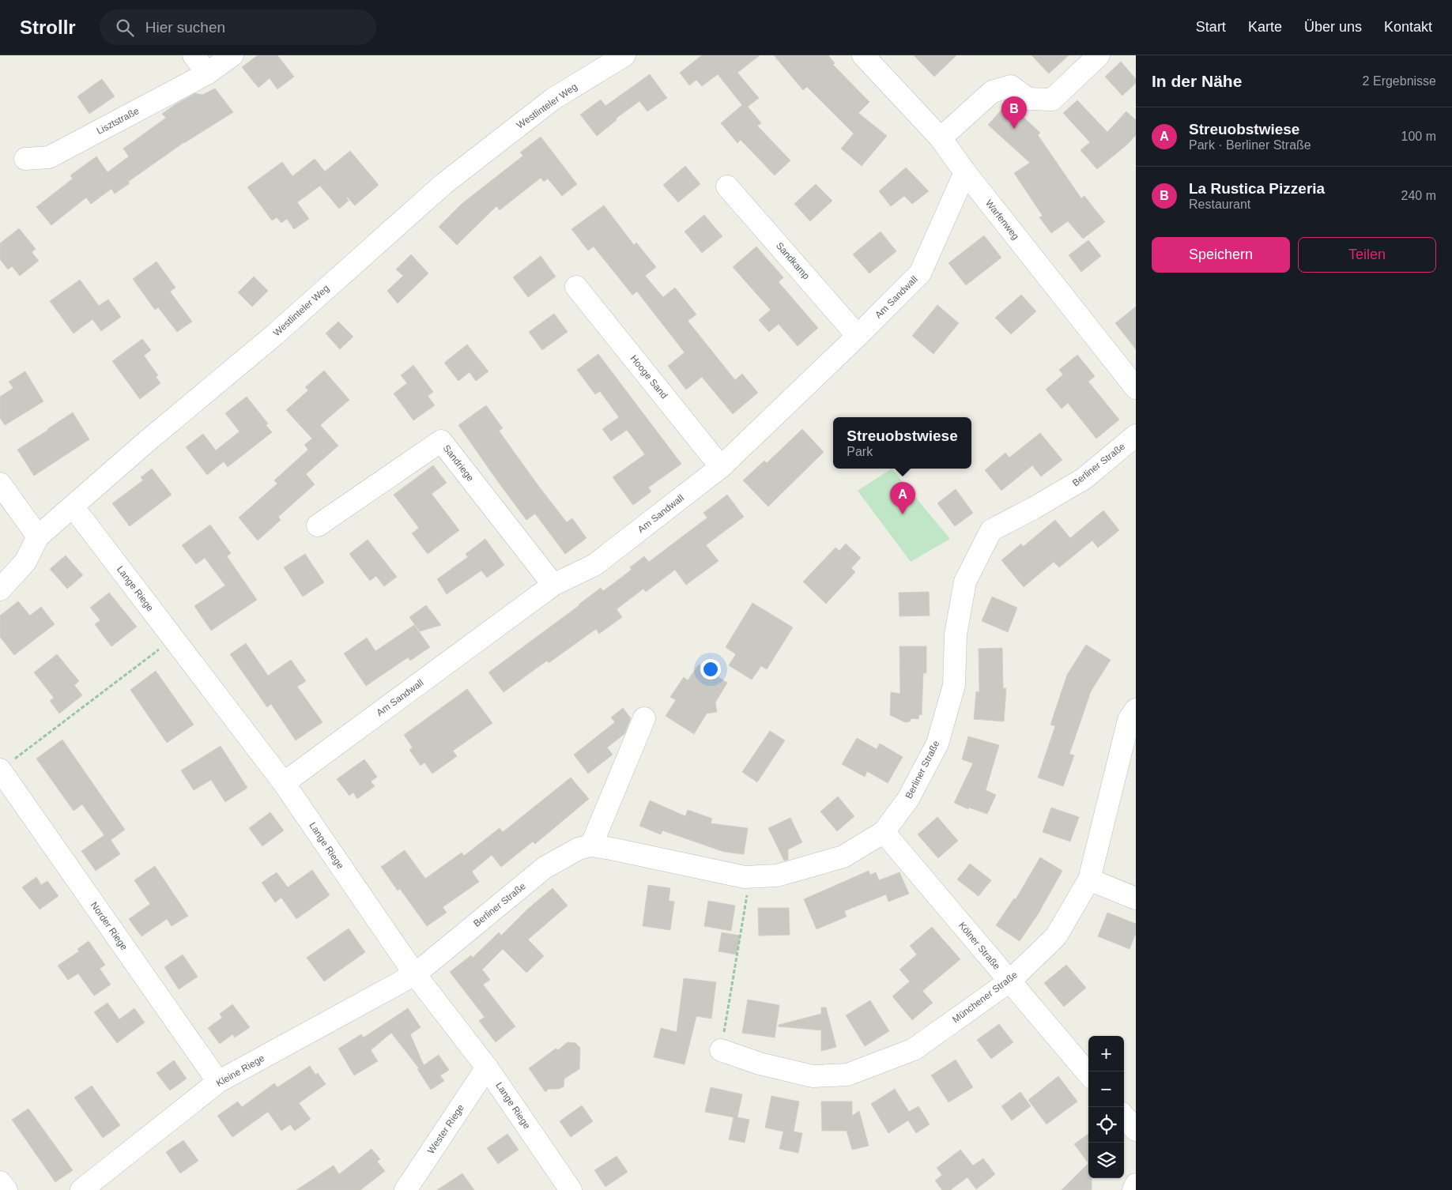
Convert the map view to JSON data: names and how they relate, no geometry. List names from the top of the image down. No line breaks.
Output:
{"streets":{"street":["Westlinteler Weg","Lisztstraße","Warfenweg","Sandkamp","Am Sandwall","Hooge Sand","Sandriege","Berliner Straße","Lange Riege","Norder Riege","Kölner Straße","Münchener Straße","Kleine Riege","Wester Riege"]},"crossings":[["Westlinteler Weg","Lange Riege"],["Warfenweg","Am Sandwall"],["Sandkamp","Am Sandwall"],["Am Sandwall","Hooge Sand"],["Am Sandwall","Sandriege"],["Am Sandwall","Lange Riege"],["Berliner Straße","Lange Riege"],["Berliner Straße","Kölner Straße"],["Berliner Straße","Kleine Riege"],["Lange Riege","Kleine Riege"],["Lange Riege","Wester Riege"],["Norder Riege","Kleine Riege"],["Kölner Straße","Münchener Straße"]],"page":{"header":"Strollr","search":"Hier suchen","nav":["Start","Karte","Über uns","Kontakt"],"heading":["In der Nähe","2 Ergebnisse"],"pins":["B","A"],"list":[{"mark":"A","name":"Streuobstwiese","note":"Park · Berliner Straße","value":"100 m"},{"mark":"B","name":"La Rustica Pizzeria","note":"Restaurant","value":"240 m"}],"buttons":["Speichern","Teilen"],"popup":["Streuobstwiese","Park"],"map_buttons":["+","−"]}}
